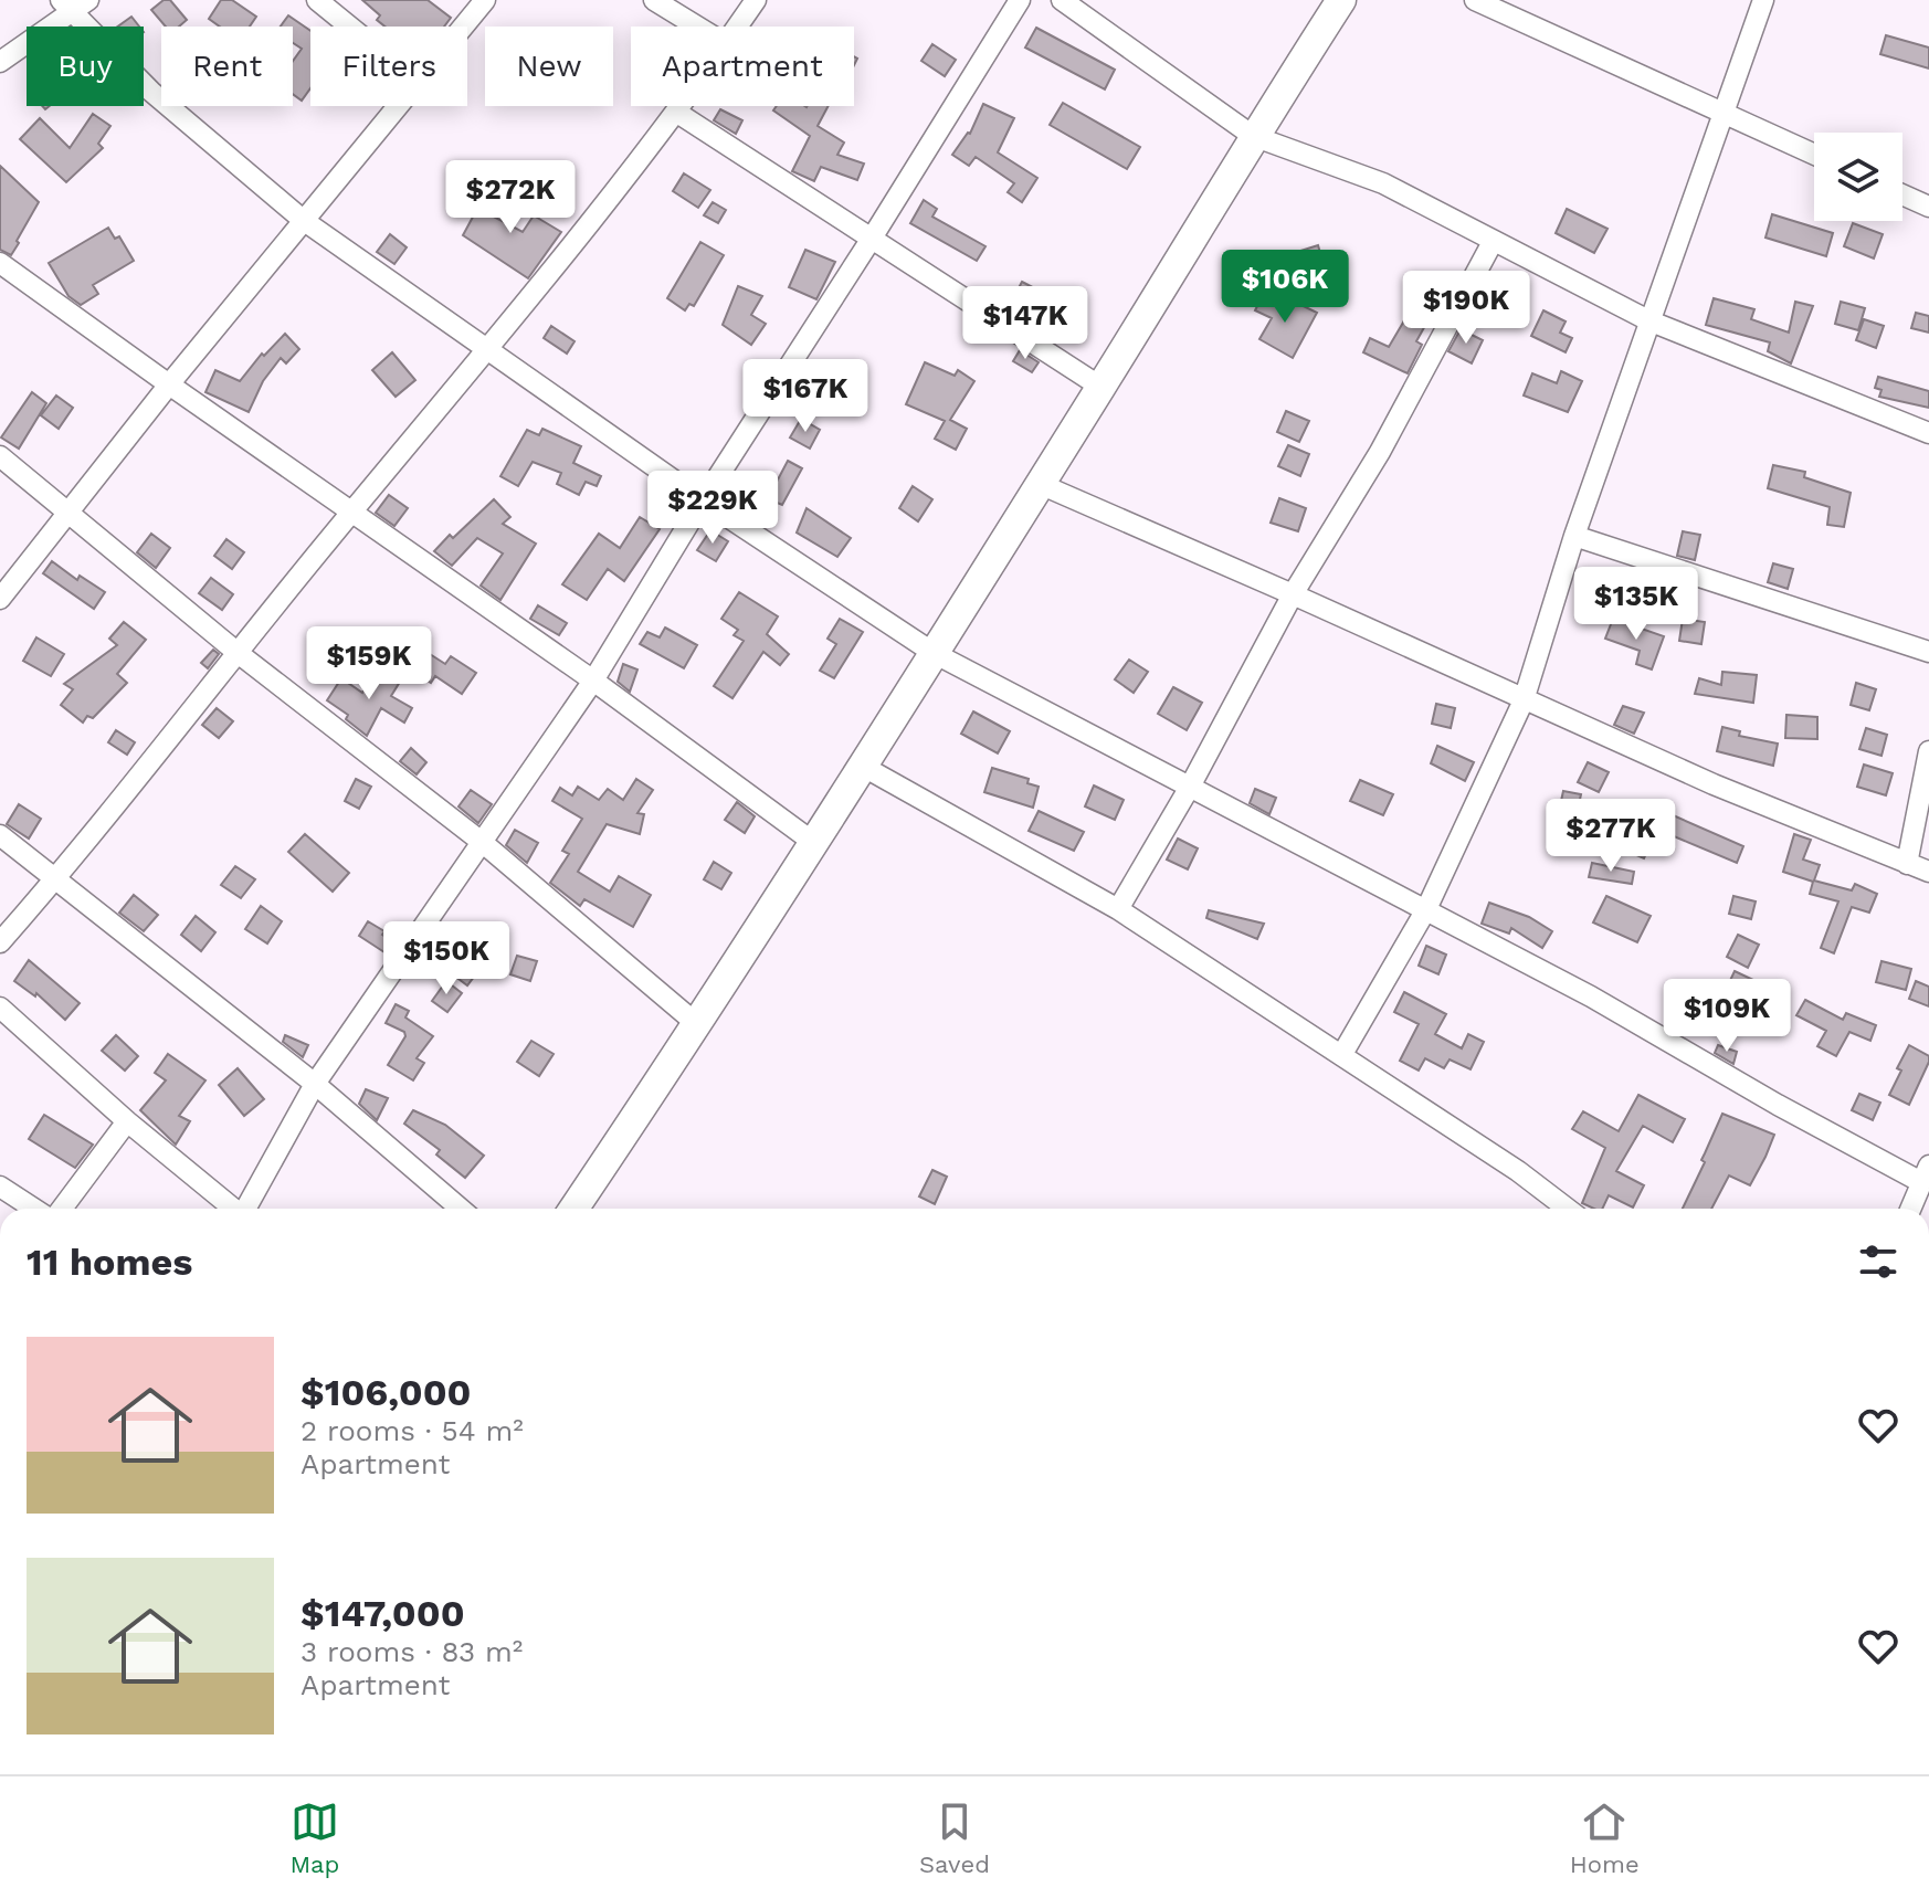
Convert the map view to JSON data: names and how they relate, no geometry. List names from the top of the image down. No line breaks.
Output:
{"page":{"chip":["Buy","Rent","Filters","New","Apartment"],"price":["$272K","$106K","$190K","$147K","$167K","$229K","$135K","$159K","$277K","$150K","$109K"],"heading":"11 homes","list":[{"name":"$106,000","note":"2 rooms · 54 m² · Apartment"},{"name":"$147,000","note":"3 rooms · 83 m² · Apartment"}],"tabs":["Map","Saved","Home"]}}
